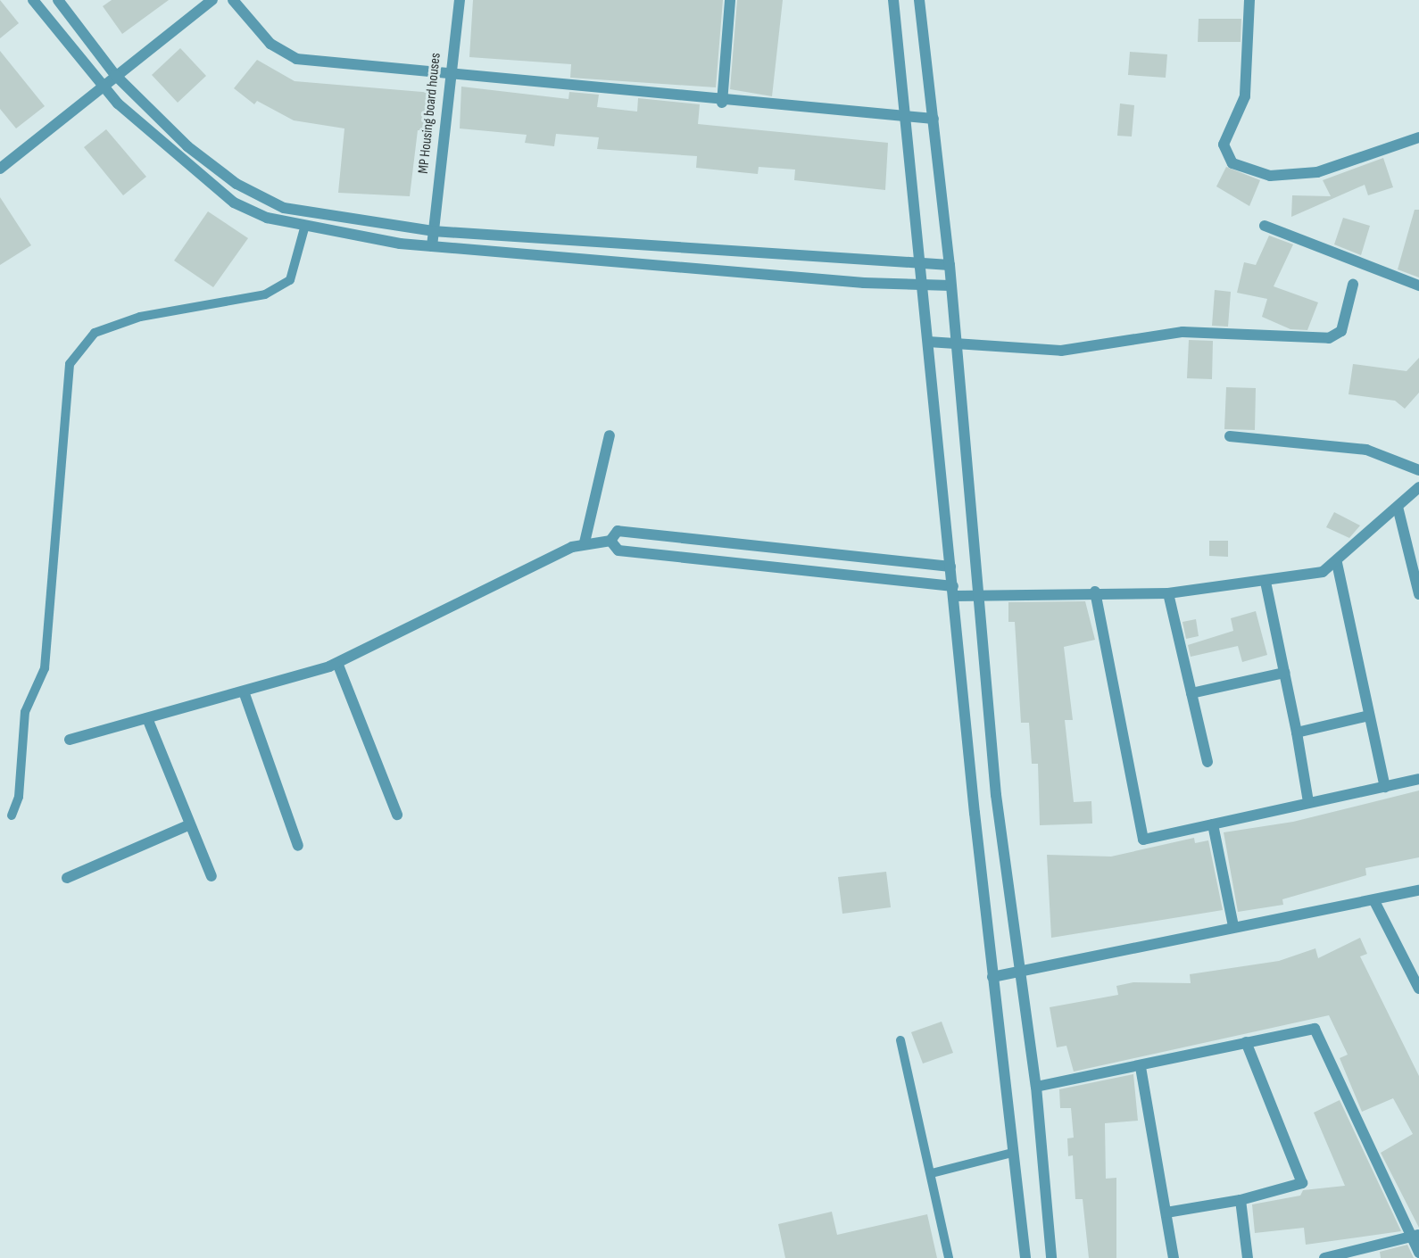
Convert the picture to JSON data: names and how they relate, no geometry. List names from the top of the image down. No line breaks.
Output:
{"streets":{"street":["MP Housing board houses"]}}
